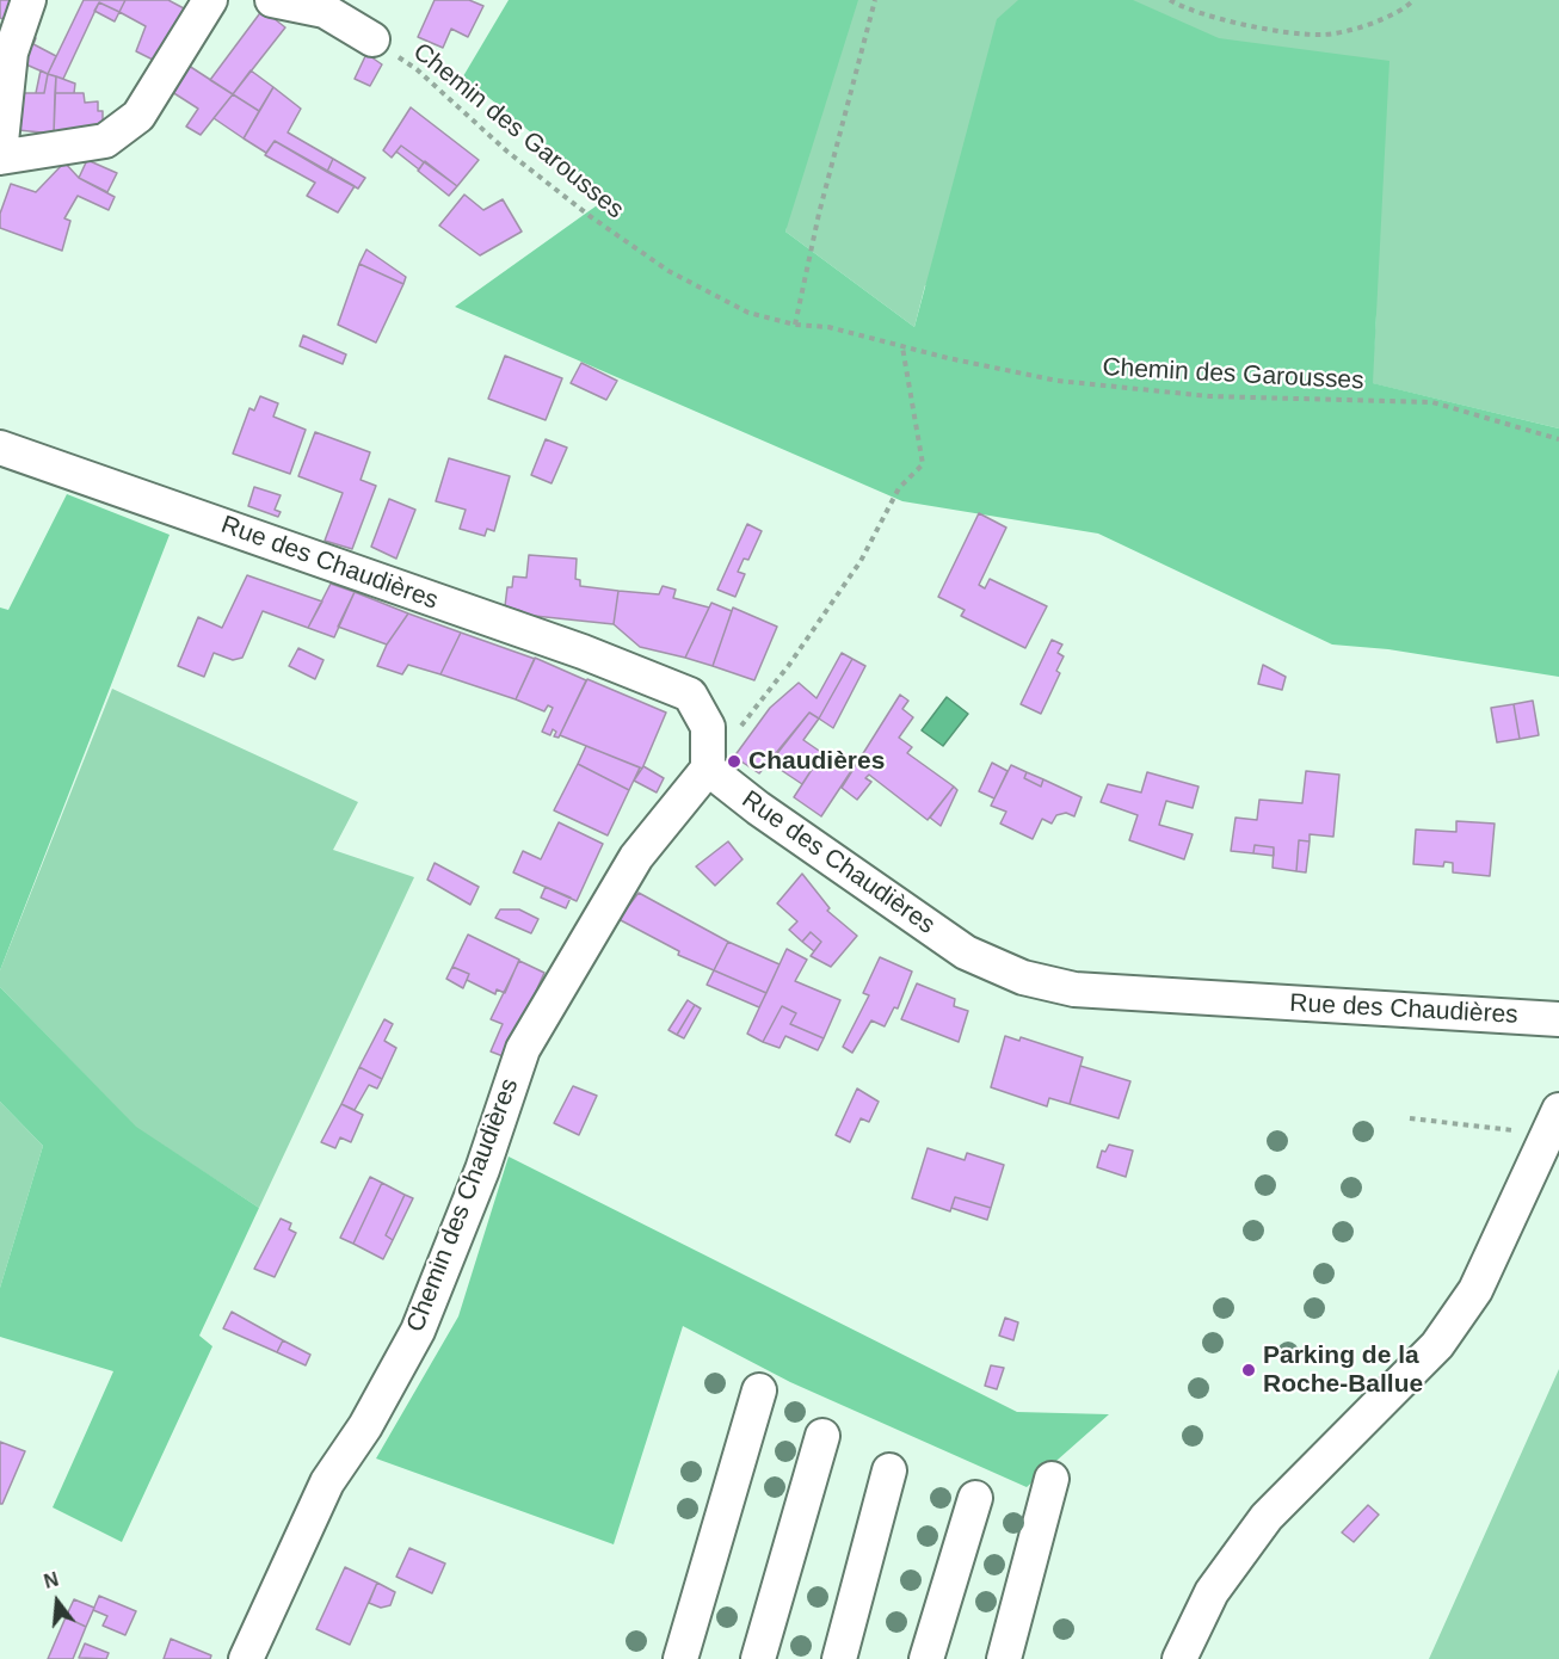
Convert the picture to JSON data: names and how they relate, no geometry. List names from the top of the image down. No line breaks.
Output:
{"streets":{"street":["Rue des Chaudières","Chemin des Chaudières"],"path":["Chemin des Garousses"]},"crossings":[["Rue des Chaudières","Chemin des Chaudières"]],"places":["Chaudières","Parking de la Roche-Ballue"],"north":"top"}
